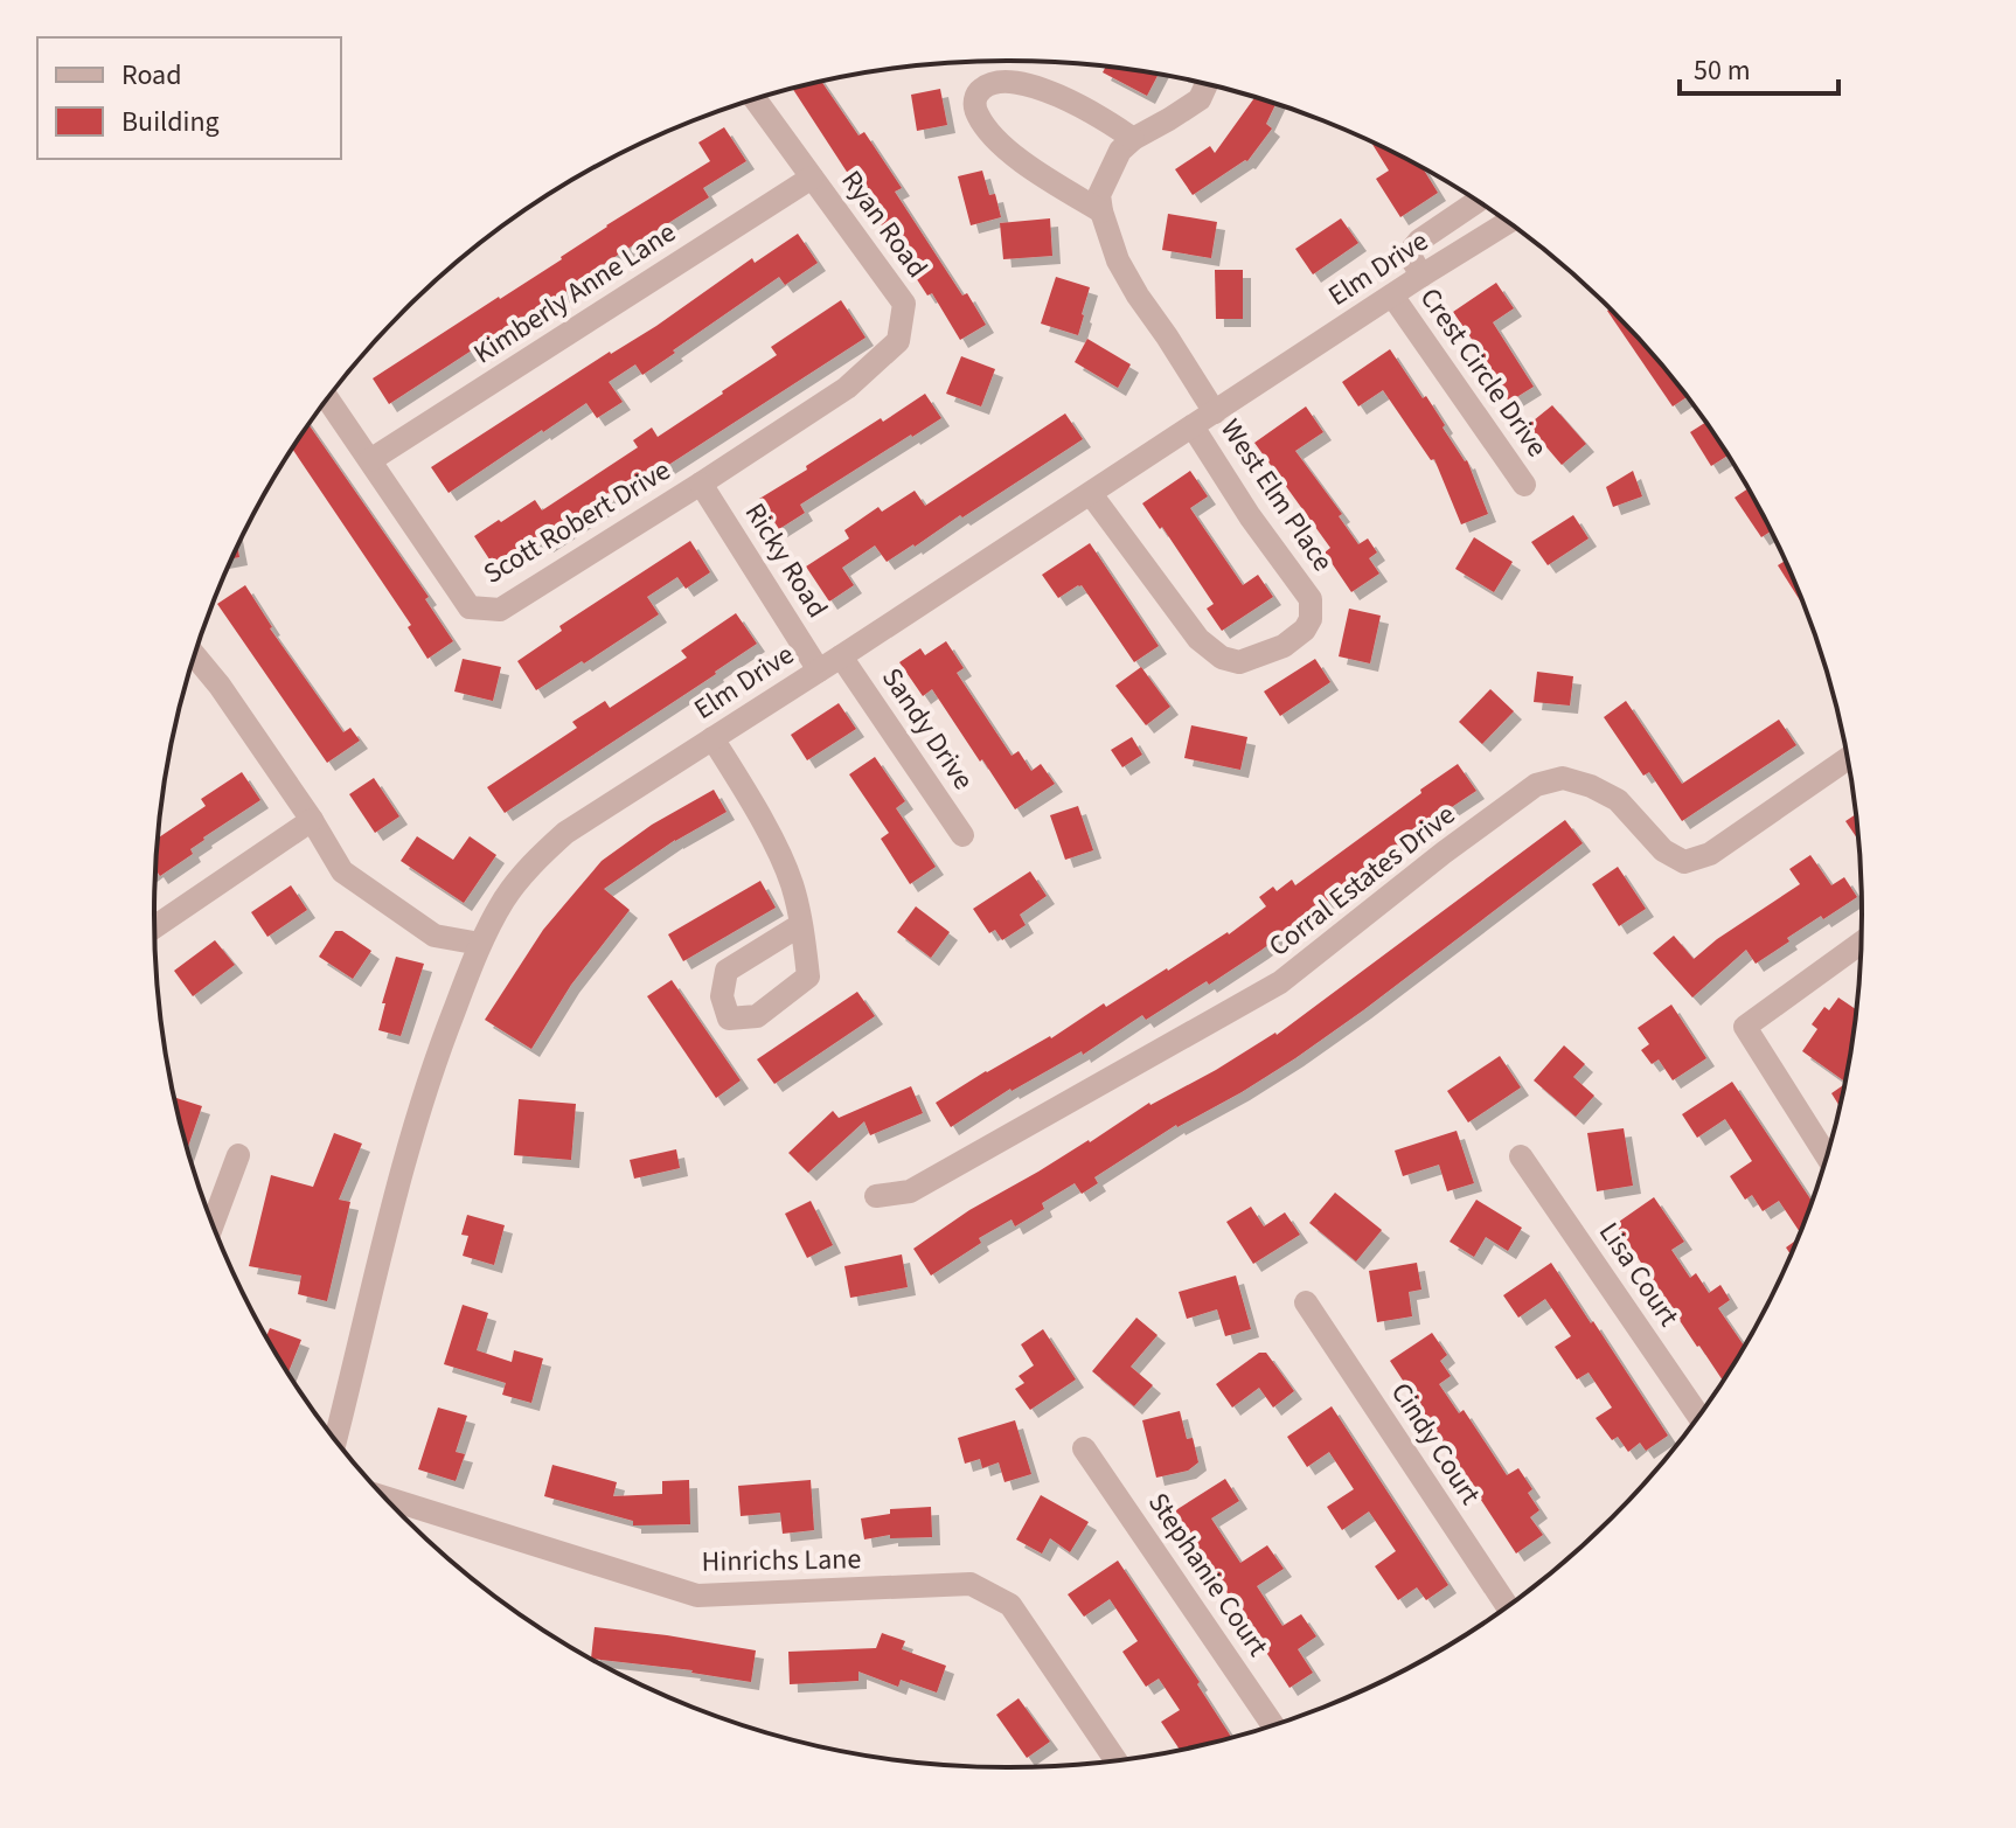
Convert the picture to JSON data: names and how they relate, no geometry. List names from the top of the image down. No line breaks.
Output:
{"streets":{"street":["Ryan Road","Elm Drive","Kimberly Anne Lane","Crest Circle Drive","West Elm Place","Scott Robert Drive","Ricky Road","Sandy Drive","Corral Estates Drive","Lisa Court","Cindy Court","Hinrichs Lane","Stephanie Court"]},"crossings":[["Ryan Road","Kimberly Anne Lane"],["Ryan Road","Scott Robert Drive"],["Ryan Road","Ricky Road"],["Elm Drive","Crest Circle Drive"],["Elm Drive","West Elm Place"],["Elm Drive","Ricky Road"],["Elm Drive","Sandy Drive"],["Kimberly Anne Lane","Scott Robert Drive"],["Scott Robert Drive","Ricky Road"]],"legend":["Road","Building"],"scale_bar":"50 m"}
